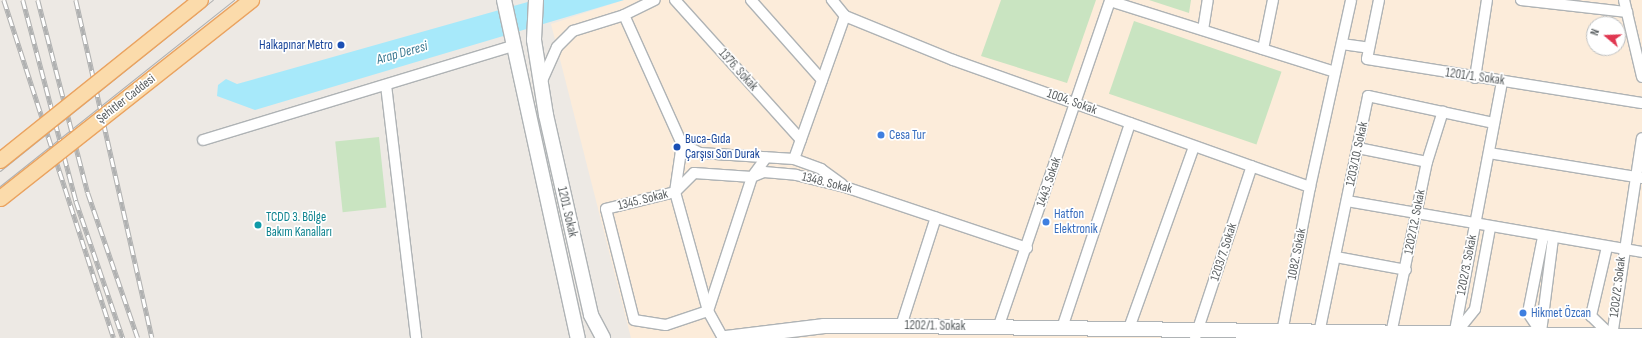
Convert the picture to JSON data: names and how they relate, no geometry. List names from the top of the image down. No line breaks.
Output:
{"streets":{"main road":["Şehitler Caddesi"],"street":["1376. Sokak","1201/1. Sokak","1004. Sokak","1203/10. Sokak","1443. Sokak","1348. Sokak","1345. Sokak","1201. Sokak","1202/12. Sokak","1203/7. Sokak","1082. Sokak","1202/3. Sokak","1202/2. Sokak","1202/1. Sokak"]},"crossings":[["1201/1. Sokak","1202/3. Sokak"],["1004. Sokak","1443. Sokak"],["1004. Sokak","1203/7. Sokak"],["1004. Sokak","1082. Sokak"],["1203/10. Sokak","1202/12. Sokak"],["1203/10. Sokak","1202/3. Sokak"],["1203/10. Sokak","1202/1. Sokak"],["1443. Sokak","1348. Sokak"],["1443. Sokak","1202/1. Sokak"],["1348. Sokak","1345. Sokak"],["1202/12. Sokak","1202/1. Sokak"],["1203/7. Sokak","1202/1. Sokak"],["1082. Sokak","1202/1. Sokak"],["1202/3. Sokak","1202/1. Sokak"],["1202/2. Sokak","1202/1. Sokak"]],"water":["Arap Deresi"],"places":["Halkapınar Metro","Cesa Tur","Buca-Gıda Çarşısı Son Durak","Hatfon Elektronik","TCDD 3. Bölge Bakım Kanalları","Hikmet Özcan"],"north":"left"}
